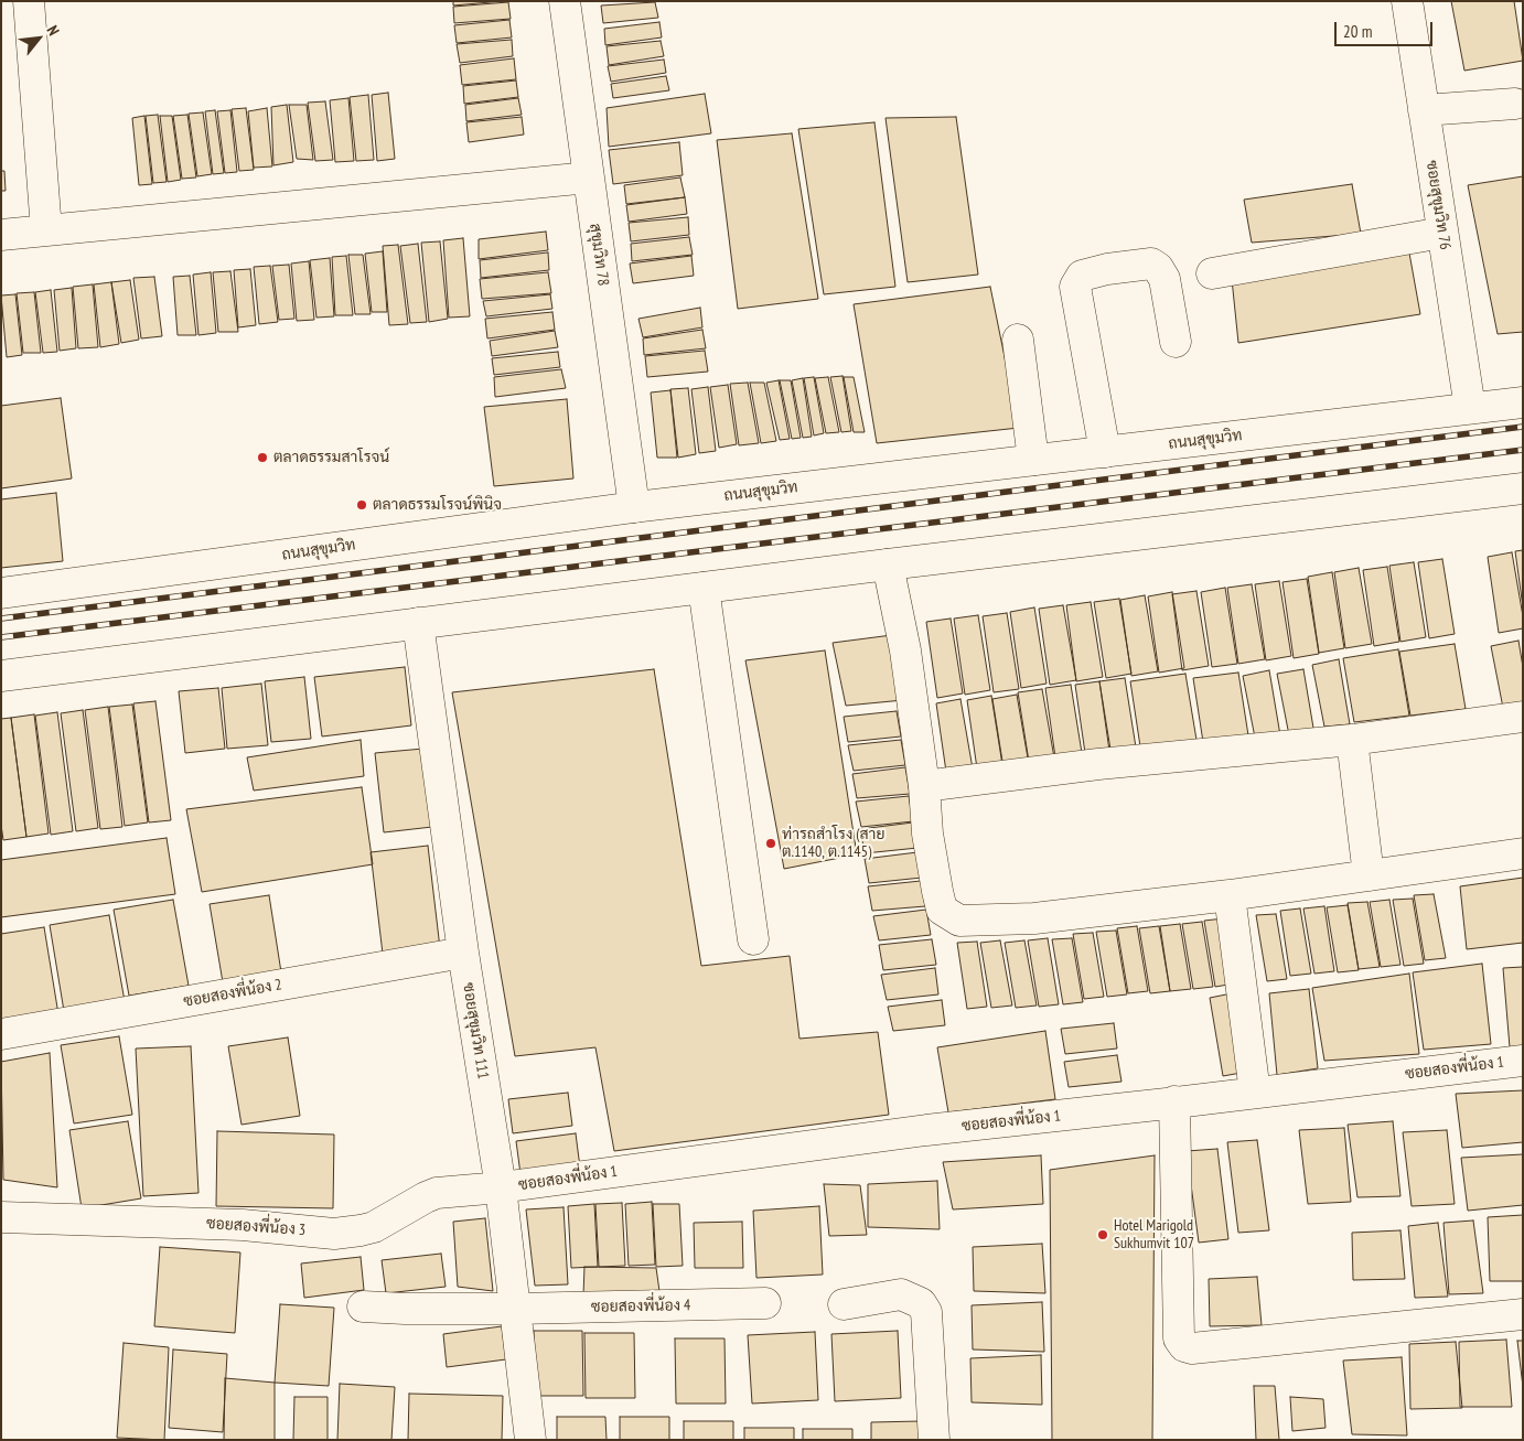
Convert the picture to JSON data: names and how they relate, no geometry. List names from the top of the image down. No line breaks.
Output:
{"streets":{"main road":["ซอยสุขุมวิท 76","สุขุมวิท 78","ถนนสุขุมวิท","ซอยสองพี่น้อง 2","ซอยสุขุมวิท 111","ซอยสองพี่น้อง 1","ซอยสองพี่น้อง 3","ซอยสองพี่น้อง 4"]},"crossings":[["ซอยสุขุมวิท 76","ถนนสุขุมวิท"],["สุขุมวิท 78","ถนนสุขุมวิท"],["ซอยสองพี่น้อง 2","ซอยสุขุมวิท 111"],["ซอยสุขุมวิท 111","ซอยสองพี่น้อง 1"],["ซอยสุขุมวิท 111","ซอยสองพี่น้อง 3"],["ซอยสุขุมวิท 111","ซอยสองพี่น้อง 4"],["ซอยสองพี่น้อง 1","ซอยสองพี่น้อง 3"]],"places":["ตลาดธรรมสาโรจน์","ตลาดธรรมโรจน์พินิจ","ท่ารถสำโรง (สาย ต.1140, ต.1145)","Hotel Marigold Sukhumvit 107"],"scale_bar":"20 m","north":"top right"}
